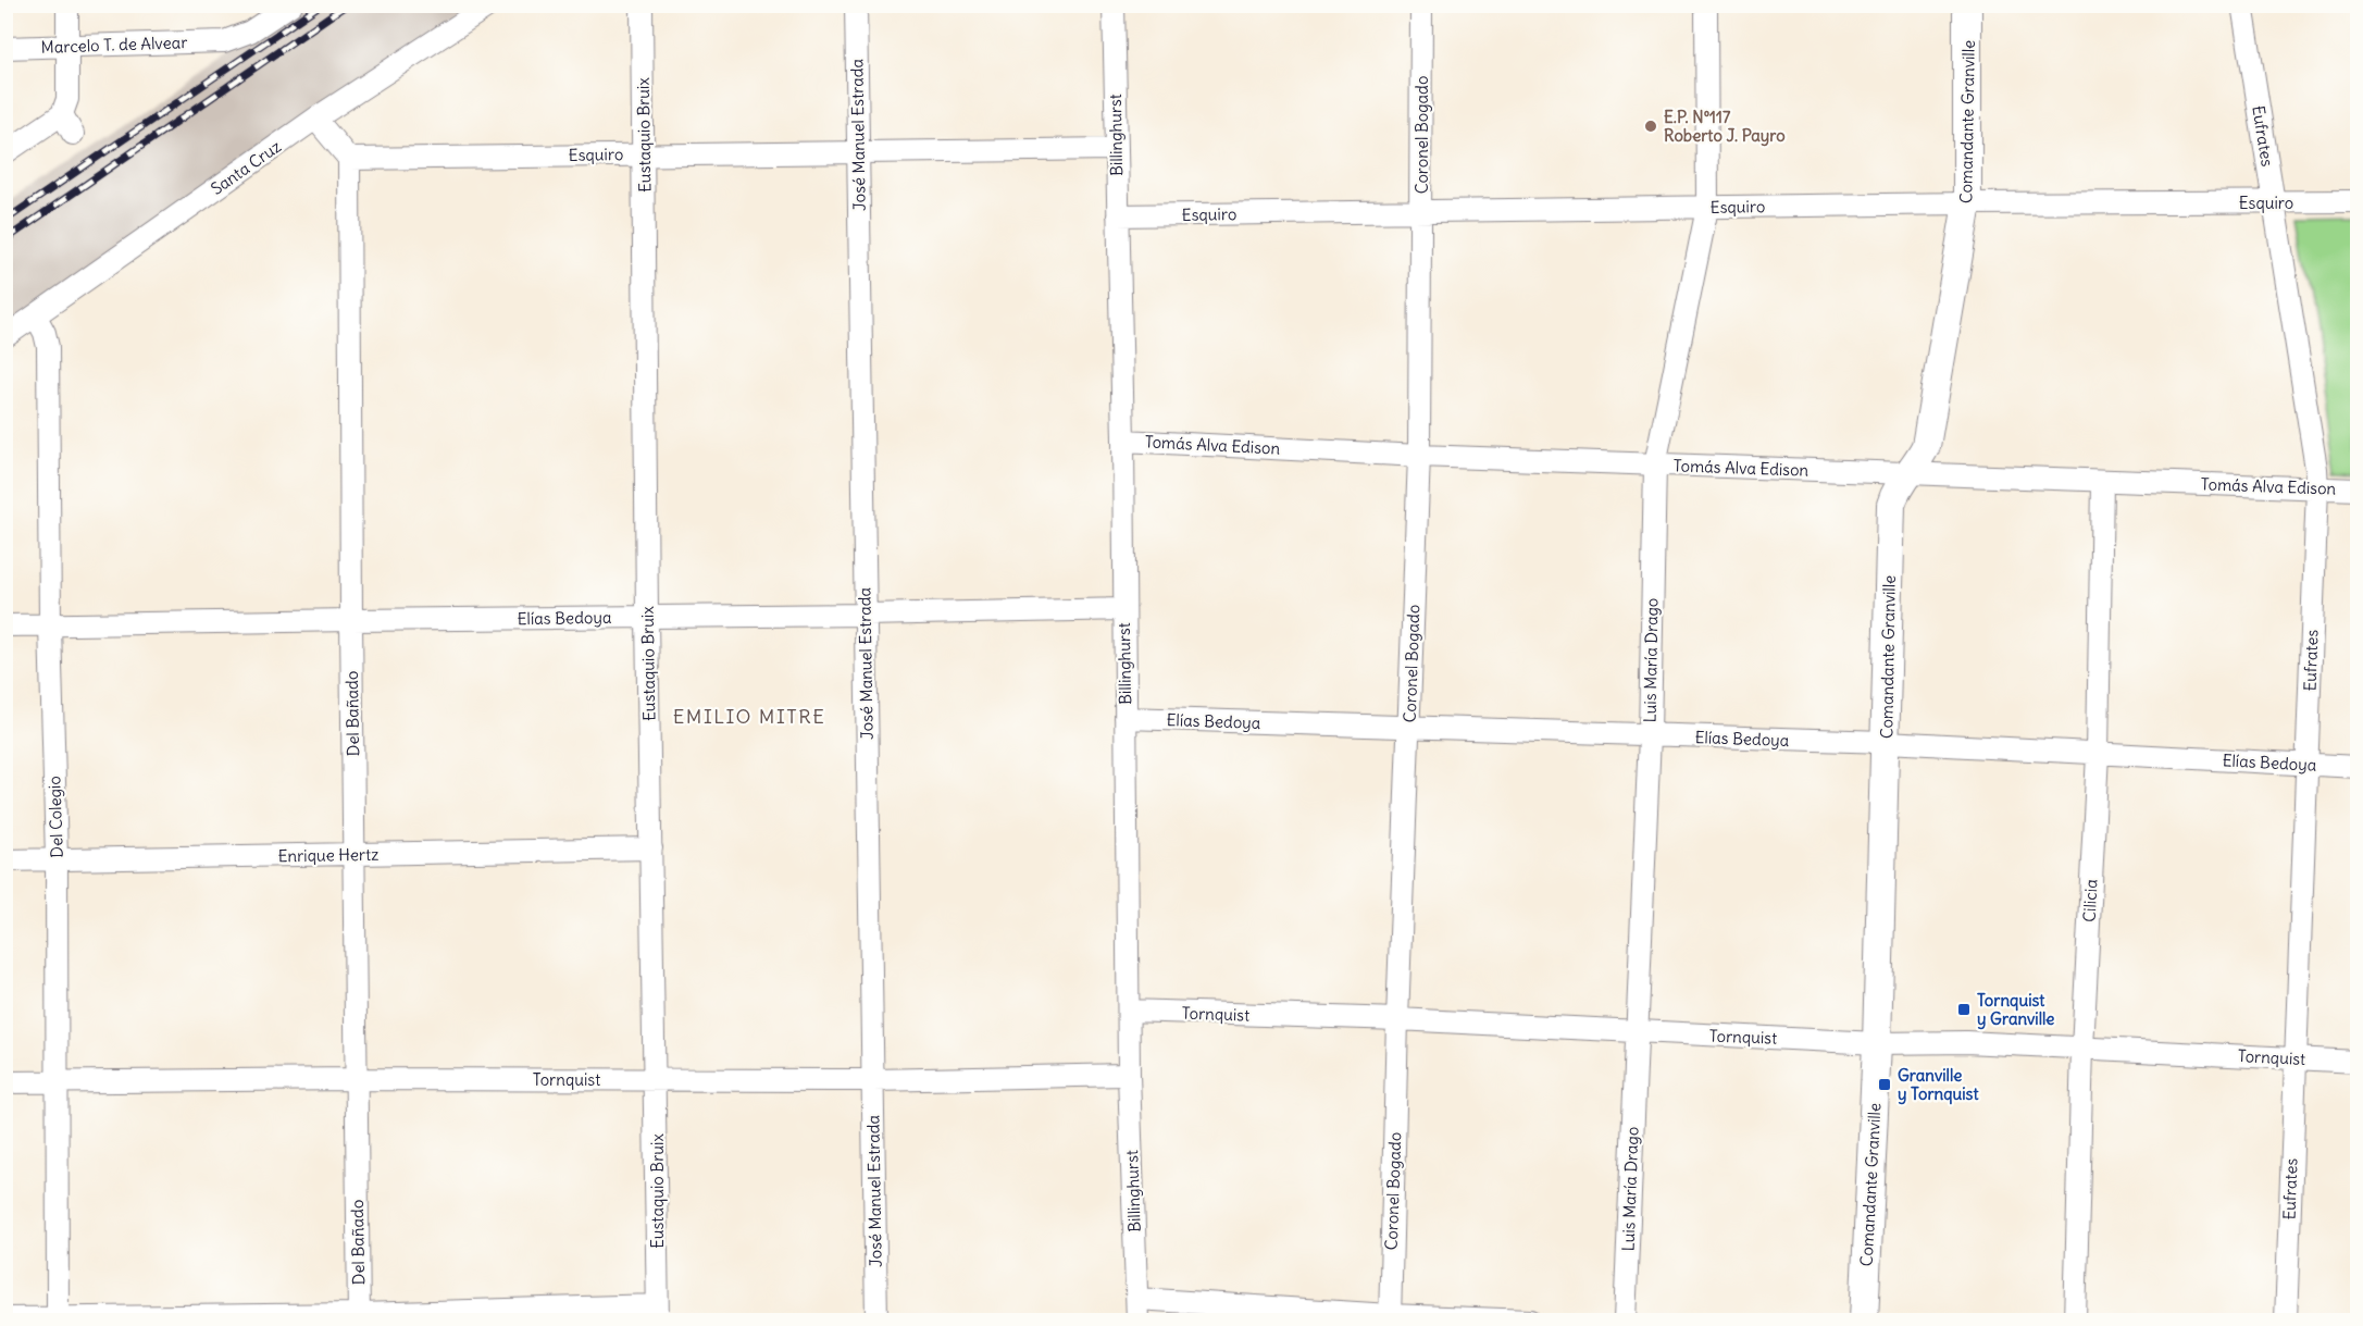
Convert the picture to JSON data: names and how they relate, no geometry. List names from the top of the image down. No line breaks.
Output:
{"streets":{"street":["Marcelo T. de Alvear","Comandante Granville","Eustaquio Bruix","José Manuel Estrada","Billinghurst","Coronel Bogado","Eufrates","Esquiro","Santa Cruz","Tomás Alva Edison","Elías Bedoya","Luis María Drago","Del Bañado","Del Colegio","Enrique Hertz","Cilicia","Tornquist"]},"crossings":[["Comandante Granville","Esquiro"],["Comandante Granville","Tomás Alva Edison"],["Comandante Granville","Elías Bedoya"],["Comandante Granville","Tornquist"],["Eustaquio Bruix","Esquiro"],["Eustaquio Bruix","Elías Bedoya"],["Eustaquio Bruix","Enrique Hertz"],["Eustaquio Bruix","Tornquist"],["José Manuel Estrada","Esquiro"],["José Manuel Estrada","Elías Bedoya"],["José Manuel Estrada","Tornquist"],["Billinghurst","Esquiro"],["Billinghurst","Tomás Alva Edison"],["Billinghurst","Elías Bedoya"],["Billinghurst","Tornquist"],["Coronel Bogado","Esquiro"],["Coronel Bogado","Tomás Alva Edison"],["Coronel Bogado","Elías Bedoya"],["Coronel Bogado","Tornquist"],["Eufrates","Esquiro"],["Eufrates","Tomás Alva Edison"],["Eufrates","Elías Bedoya"],["Eufrates","Tornquist"],["Esquiro","Luis María Drago"],["Esquiro","Del Bañado"],["Santa Cruz","Del Colegio"],["Tomás Alva Edison","Luis María Drago"],["Tomás Alva Edison","Cilicia"],["Elías Bedoya","Luis María Drago"],["Elías Bedoya","Del Bañado"],["Elías Bedoya","Del Colegio"],["Elías Bedoya","Cilicia"],["Luis María Drago","Tornquist"],["Del Bañado","Enrique Hertz"],["Del Bañado","Tornquist"],["Del Colegio","Enrique Hertz"],["Del Colegio","Tornquist"],["Cilicia","Tornquist"]],"districts":["EMILIO MITRE"],"places":{"other":["E.P. Nº117 Roberto J. Payro"],"transit":["Tornquist y Granville","Granville y Tornquist"]}}
